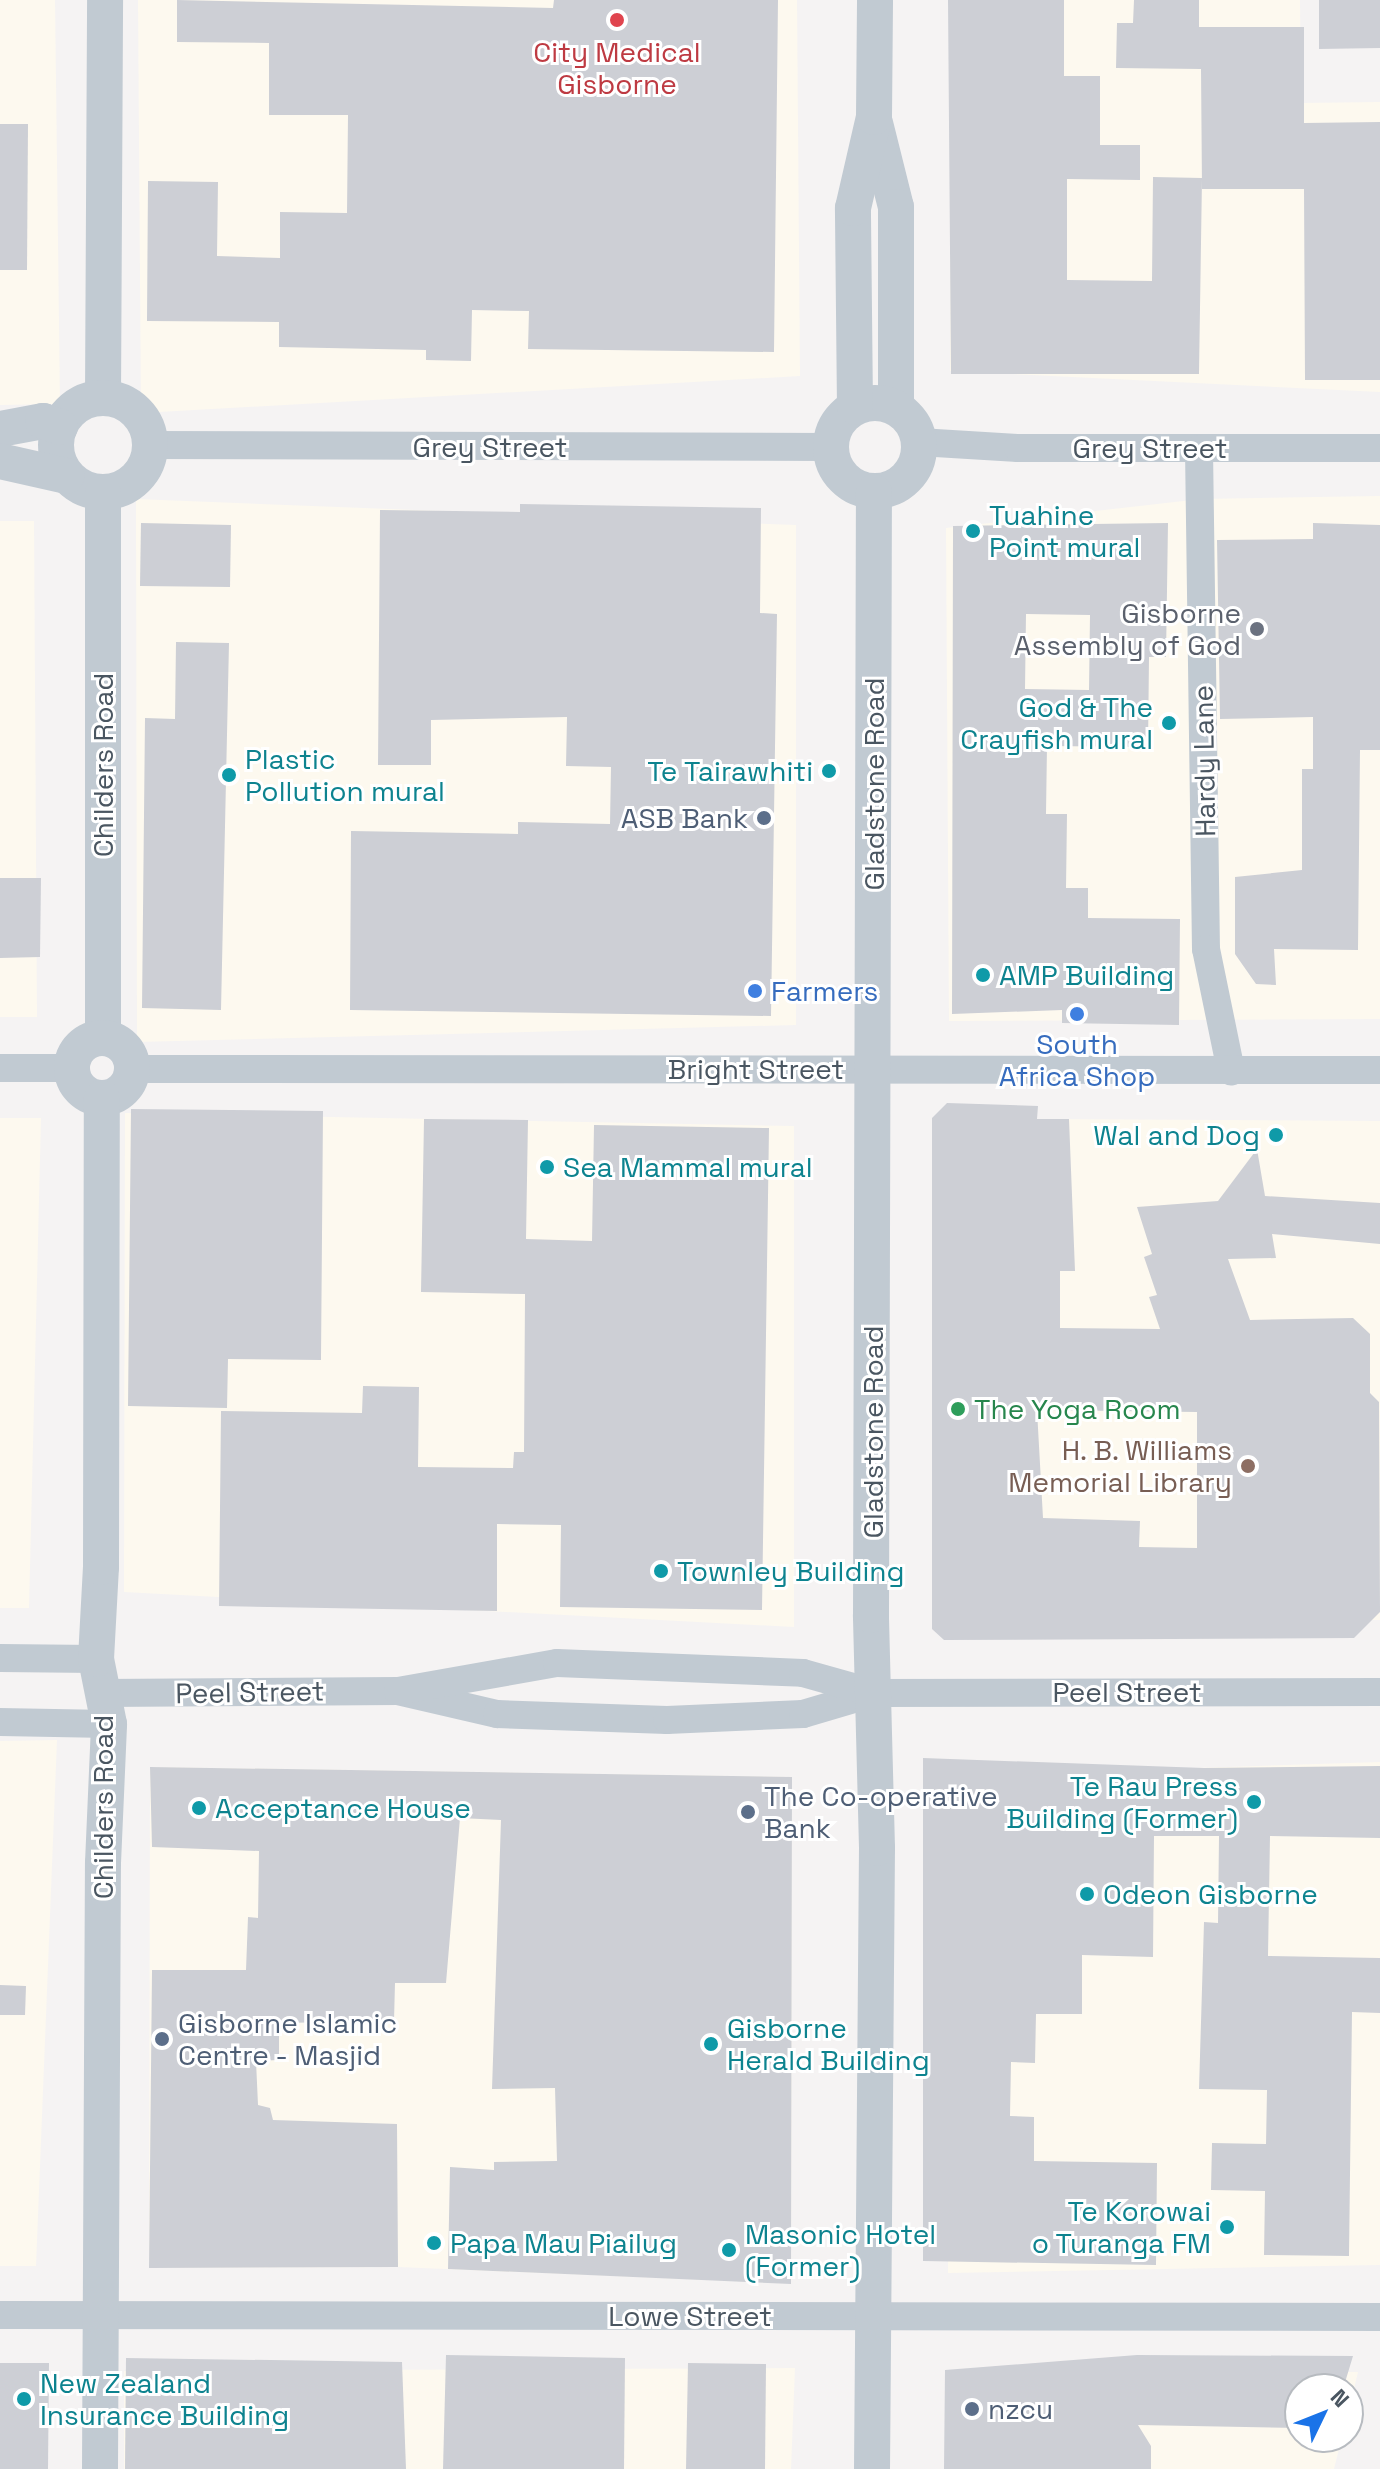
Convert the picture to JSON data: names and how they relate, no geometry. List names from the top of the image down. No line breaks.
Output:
{"streets":{"street":["Grey Street","Hardy Lane","Childers Road","Gladstone Road","Bright Street","Peel Street","Lowe Street"]},"crossings":[["Grey Street","Hardy Lane"],["Grey Street","Childers Road"],["Grey Street","Gladstone Road"],["Hardy Lane","Bright Street"],["Childers Road","Bright Street"],["Childers Road","Peel Street"],["Childers Road","Lowe Street"],["Gladstone Road","Bright Street"],["Gladstone Road","Peel Street"],["Gladstone Road","Lowe Street"]],"places":["City Medical Gisborne","Tuahine Point mural","Gisborne Assembly of God","God & The Crayfish mural","Te Tairawhiti","Plastic Pollution mural","ASB Bank","AMP Building","Farmers","South Africa Shop","Wal and Dog","Sea Mammal mural","The Yoga Room","H. B. Williams Memorial Library","Townley Building","Te Rau Press Building (Former)","Acceptance House","The Co-operative Bank","Odeon Gisborne","Gisborne Islamic Centre - Masjid","Gisborne Herald Building","Te Korowai o Turanga FM","Papa Mau Piailug","Masonic Hotel (Former)","New Zealand Insurance Building","nzcu"],"north":"top right"}
